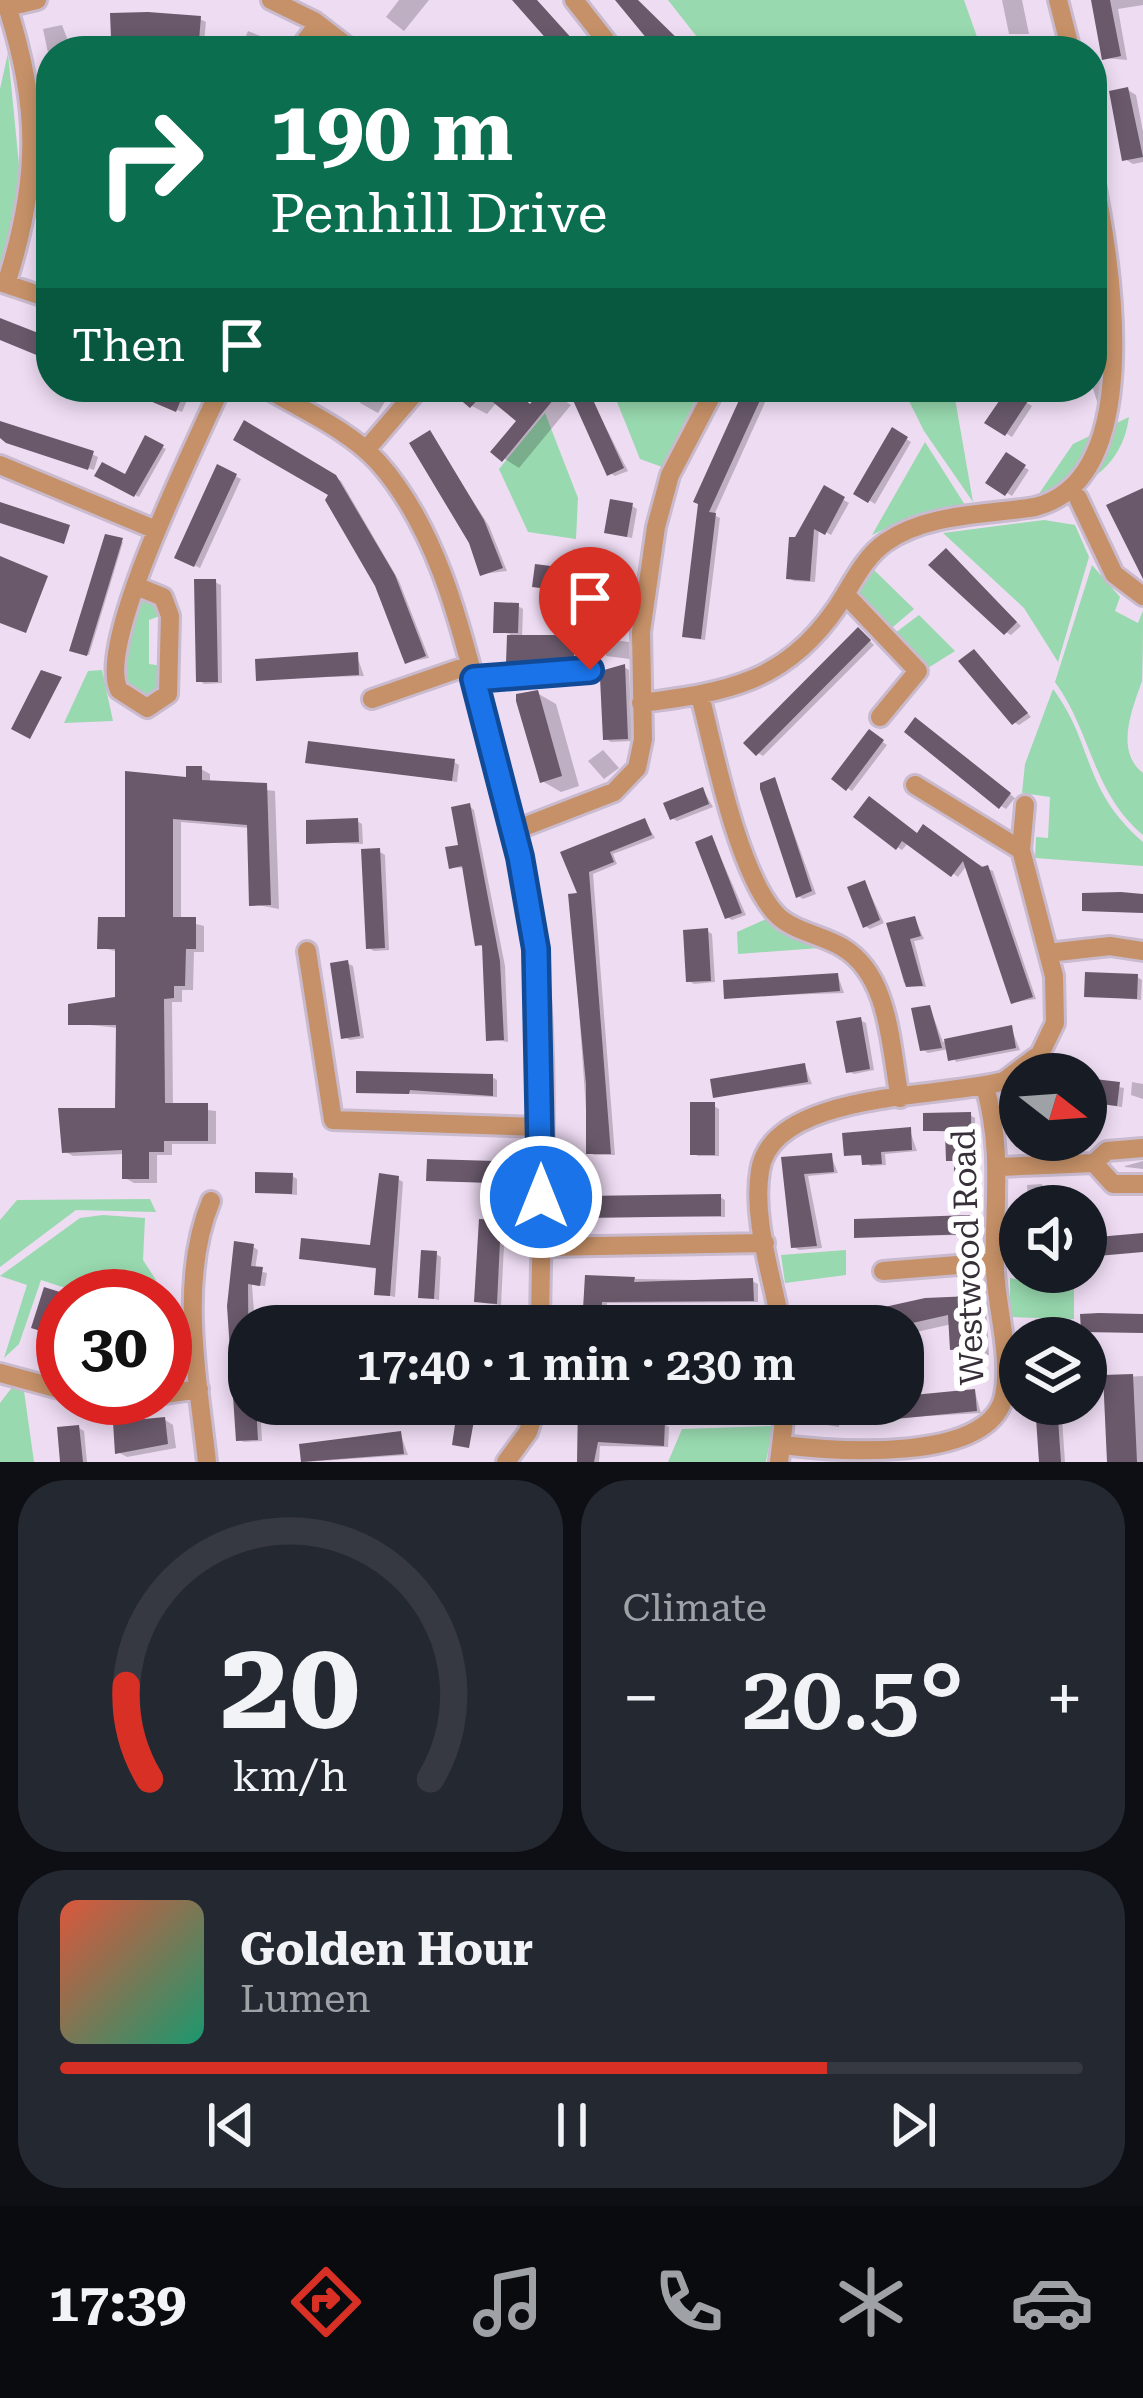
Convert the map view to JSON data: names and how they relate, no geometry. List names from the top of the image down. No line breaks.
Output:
{"streets":{"street":["Westwood Road"]},"north":"right","page":{"turn":["190 m","Penhill Drive"],"then":"Then","limit":"30","trip":"17:40 · 1 min · 230 m","tile":"Climate","heat":["−","20.5°","+"],"song":["Golden Hour","Lumen"],"tabs":"17:39","gauge":["20","km/h"]}}
